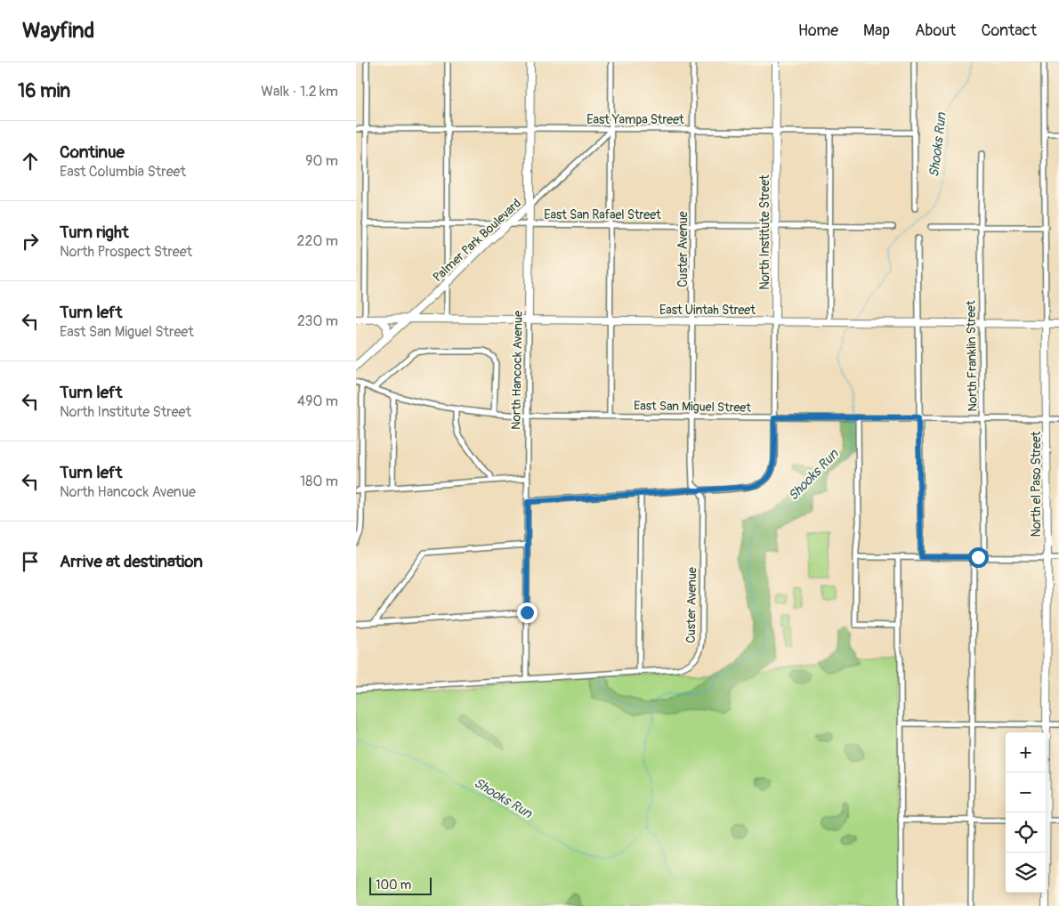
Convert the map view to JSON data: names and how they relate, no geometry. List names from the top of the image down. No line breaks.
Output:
{"streets":{"main road":["North Institute Street","Palmer Park Boulevard","East Uintah Street","North Hancock Avenue","North el Paso Street"],"street":["East Yampa Street","East San Rafael Street","Custer Avenue","North Franklin Street","East San Miguel Street"]},"crossings":[["East Yampa Street","North Institute Street"],["East Yampa Street","Palmer Park Boulevard"],["East Yampa Street","Custer Avenue"],["East Yampa Street","North Hancock Avenue"],["East San Rafael Street","North Institute Street"],["East San Rafael Street","Palmer Park Boulevard"],["East San Rafael Street","Custer Avenue"],["East San Rafael Street","North Hancock Avenue"],["North Institute Street","Custer Avenue"],["North Institute Street","East Uintah Street"],["North Institute Street","North Hancock Avenue"],["North Institute Street","East San Miguel Street"],["Palmer Park Boulevard","East Uintah Street"],["Palmer Park Boulevard","North Hancock Avenue"],["Custer Avenue","East Uintah Street"],["Custer Avenue","East San Miguel Street"],["East Uintah Street","North Franklin Street"],["East Uintah Street","North Hancock Avenue"],["East Uintah Street","North el Paso Street"],["North Franklin Street","East San Miguel Street"],["North Hancock Avenue","East San Miguel Street"],["East San Miguel Street","North el Paso Street"]],"water":["Shooks Run"],"scale_bar":"100 m","page":{"header":"Wayfind","nav":["Home","Map","About","Contact"],"heading":["16 min","Walk · 1.2 km"],"list":[["Continue","East Columbia Street","90 m"],["Turn right","North Prospect Street","220 m"],["Turn left","East San Miguel Street","230 m"],["Turn left","North Institute Street","490 m"],["Turn left","North Hancock Avenue","180 m"],"Arrive at destination"],"map_buttons":["+","−"],"scale":"100 m"}}
